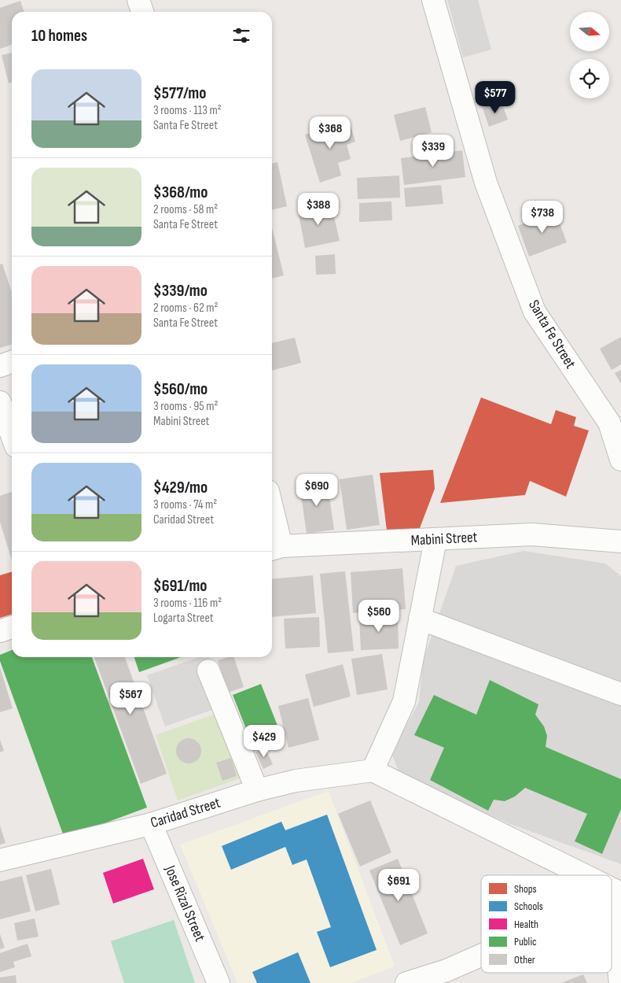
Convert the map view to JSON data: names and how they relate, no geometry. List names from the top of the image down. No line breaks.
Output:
{"streets":{"street":["Santa Fe Street","Mabini Street","Caridad Street","Jose Rizal Street"]},"crossings":[["Caridad Street","Jose Rizal Street"]],"legend":["Shops","Schools","Health","Public","Other"],"north":"right","page":{"heading":"10 homes","list":[{"name":"$577/mo","note":"3 rooms · 113 m² · Santa Fe Street"},{"name":"$368/mo","note":"2 rooms · 58 m² · Santa Fe Street"},{"name":"$339/mo","note":"2 rooms · 62 m² · Santa Fe Street"},{"name":"$560/mo","note":"3 rooms · 95 m² · Mabini Street"},{"name":"$429/mo","note":"3 rooms · 74 m² · Caridad Street"},{"name":"$691/mo","note":"3 rooms · 116 m² · Logarta Street"}],"price":["$577","$368","$339","$388","$738","$690","$560","$567","$429","$691"]}}
